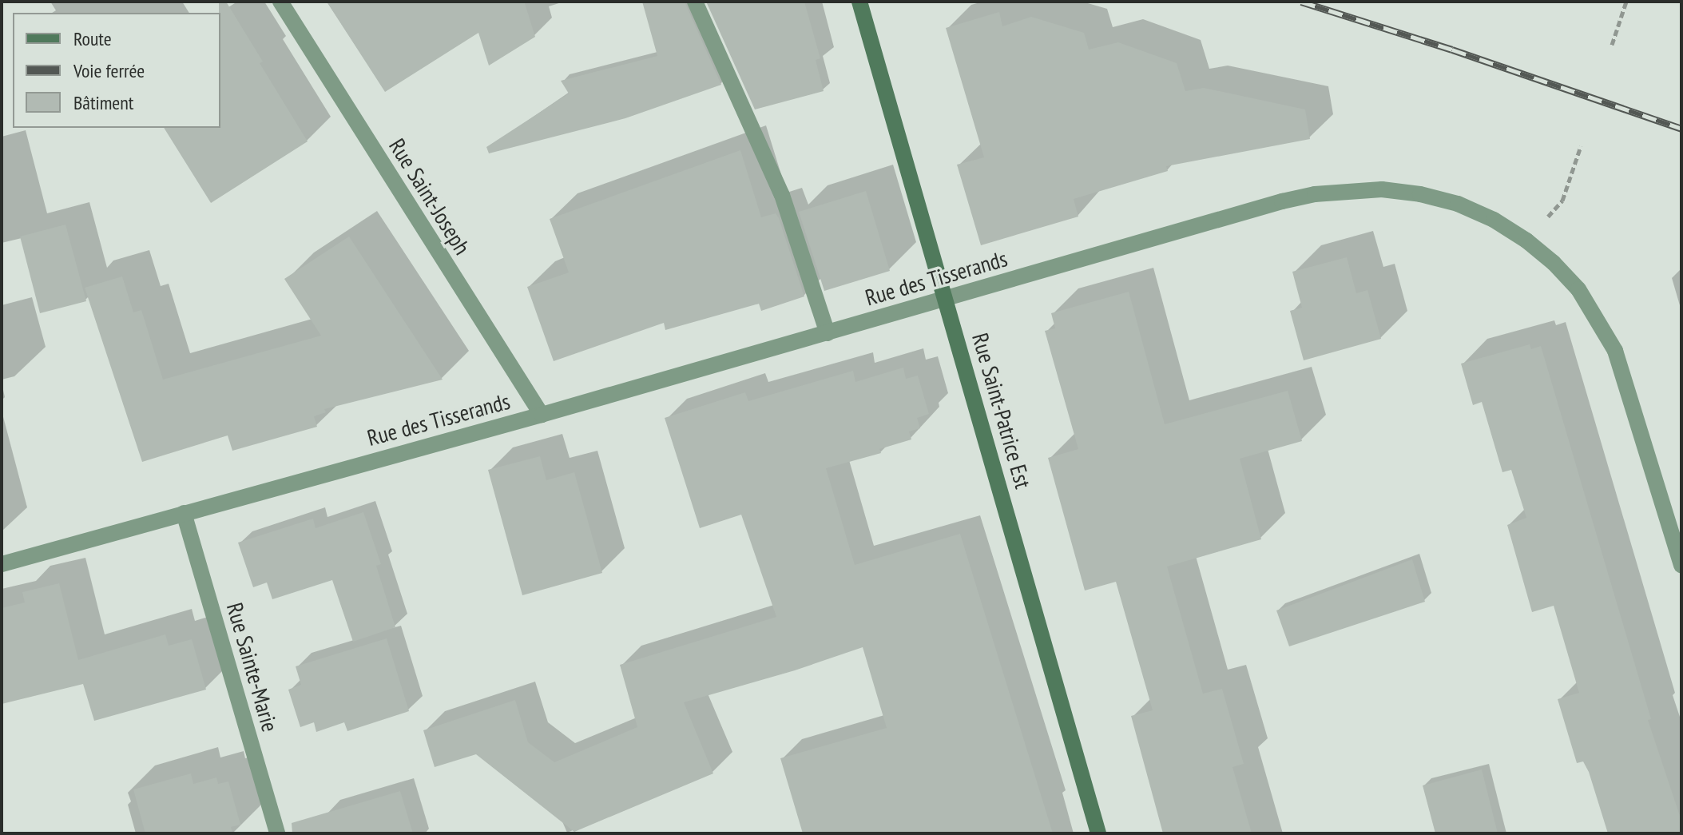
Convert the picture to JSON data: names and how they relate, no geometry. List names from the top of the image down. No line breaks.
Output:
{"streets":{"street":["Rue Saint-Joseph","Rue des Tisserands","Rue Saint-Patrice Est","Rue Sainte-Marie"]},"crossings":[["Rue Saint-Joseph","Rue des Tisserands"],["Rue des Tisserands","Rue Saint-Patrice Est"],["Rue des Tisserands","Rue Sainte-Marie"]],"legend":["Route","Voie ferrée","Bâtiment"]}
